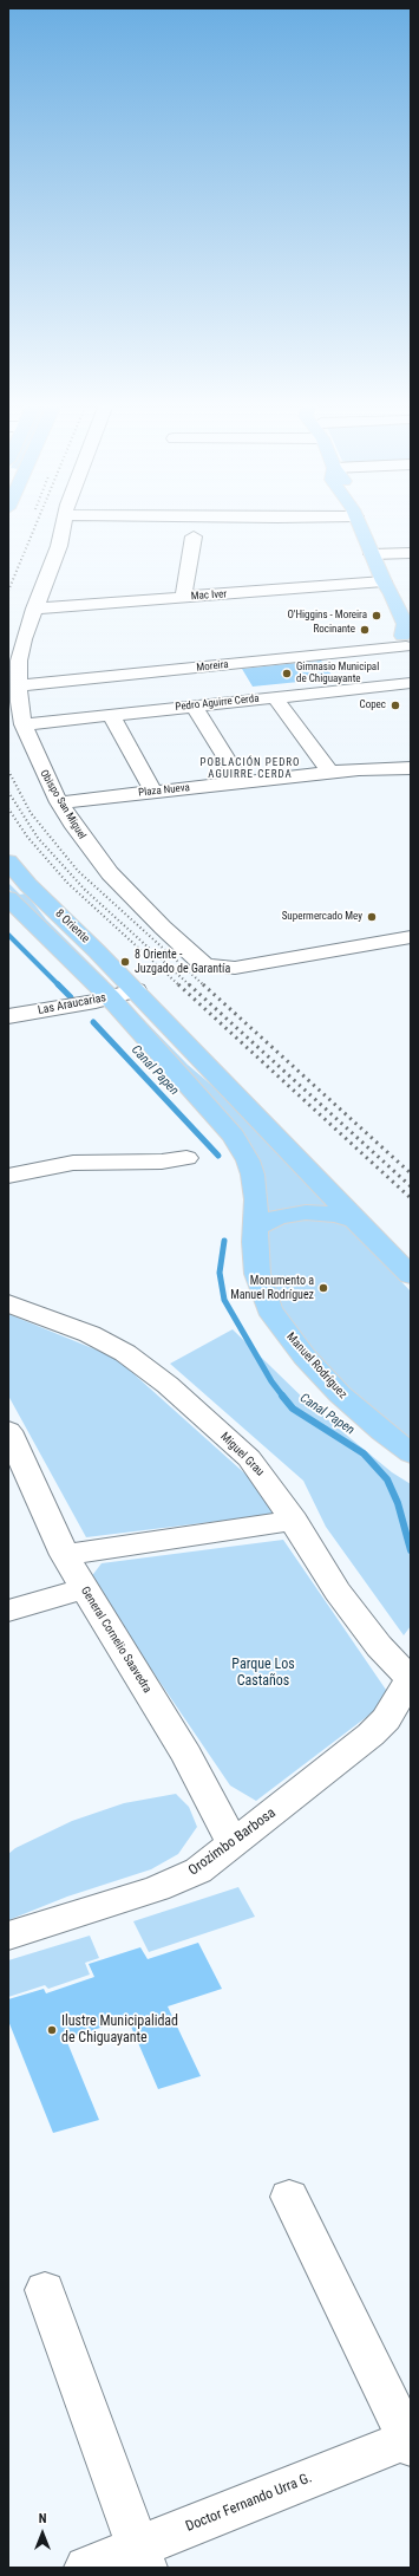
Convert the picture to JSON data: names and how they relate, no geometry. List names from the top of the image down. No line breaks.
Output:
{"streets":{"main road":["8 Oriente","Manuel Rodríguez"],"street":["Mac Iver","Moreira","Pedro Aguirre Cerda","Plaza Nueva","Obispo San Miguel","Las Araucarias","Miguel Grau","General Cornelio Saavedra","Orozimbo Barbosa","Doctor Fernando Urra G."]},"crossings":[["Mac Iver","Obispo San Miguel"],["Moreira","Obispo San Miguel"],["Pedro Aguirre Cerda","Obispo San Miguel"],["Plaza Nueva","Obispo San Miguel"],["8 Oriente","Las Araucarias"],["8 Oriente","Manuel Rodríguez"],["Las Araucarias","Manuel Rodríguez"],["Miguel Grau","Orozimbo Barbosa"],["General Cornelio Saavedra","Orozimbo Barbosa"]],"districts":["POBLACIÓN PEDRO AGUIRRE CERDA"],"water":["Canal Papen"],"parks":["Parque Los Castaños"],"places":["O'Higgins - Moreira","Rocinante","Gimnasio Municipal de Chiguayante","Copec","Supermercado Mey","8 Oriente - Juzgado de Garantía","Monumento a Manuel Rodríguez","Ilustre Municipalidad de Chiguayante"],"north":"top"}
